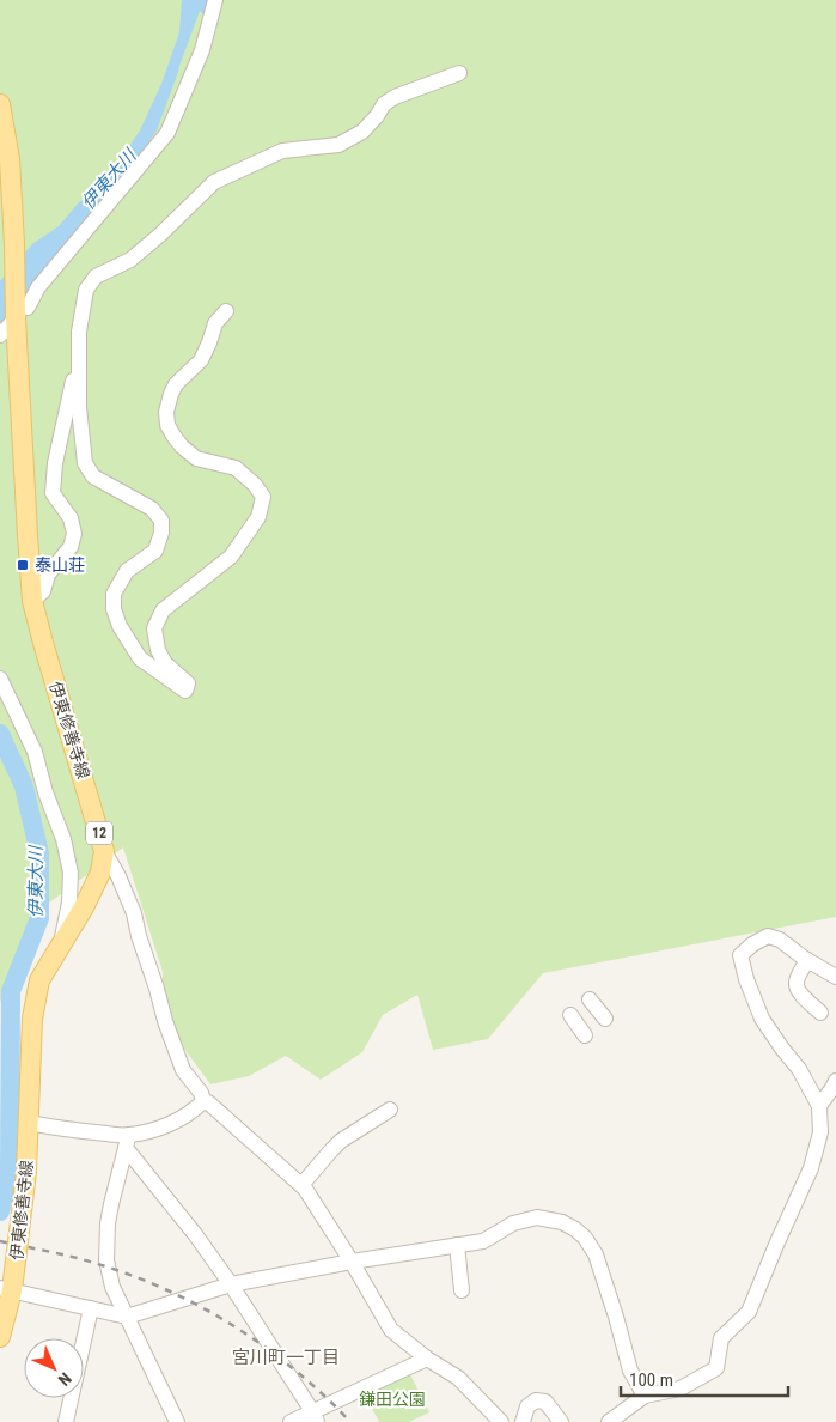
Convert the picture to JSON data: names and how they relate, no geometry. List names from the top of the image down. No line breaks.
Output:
{"streets":{"main road":["伊東修善寺線","12"]},"districts":["宮川町一丁目"],"water":["伊東大川"],"parks":["鎌田公園"],"places":{"transit":["泰山荘"]},"scale_bar":"100 m","north":"bottom right"}
